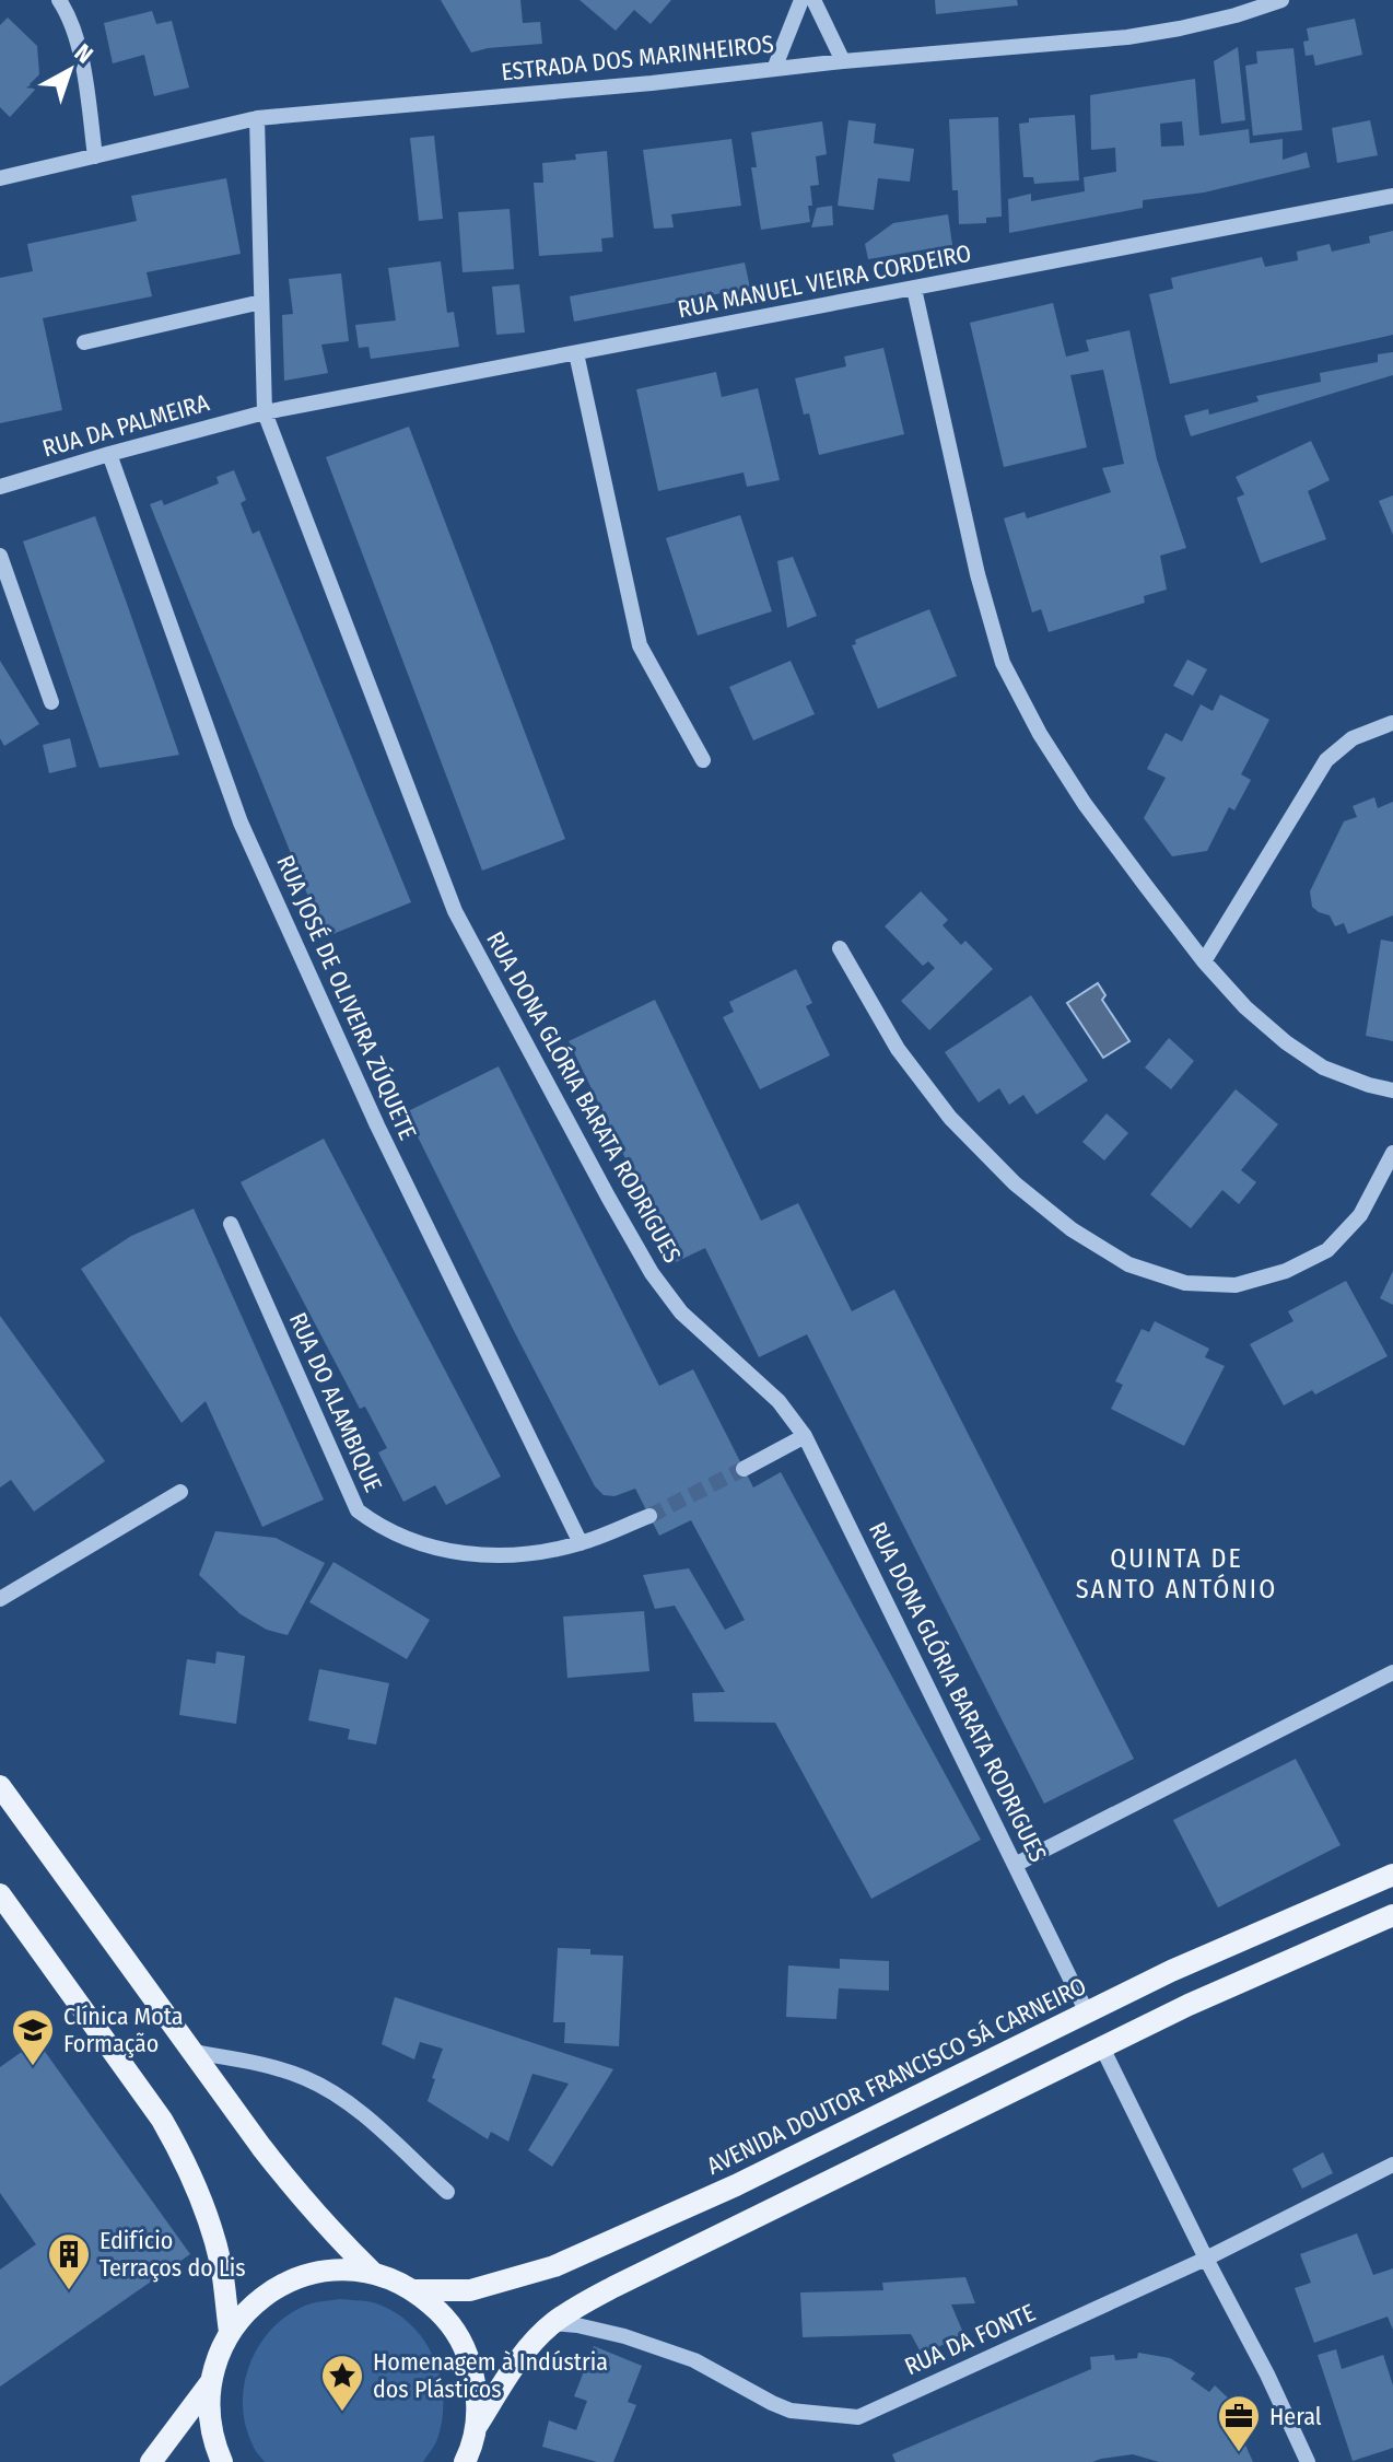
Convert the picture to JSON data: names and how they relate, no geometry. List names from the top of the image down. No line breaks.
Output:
{"streets":{"main road":["AVENIDA DOUTOR FRANCISCO SÁ CARNEIRO"],"street":["ESTRADA DOS MARINHEIROS","RUA MANUEL VIEIRA CORDEIRO","RUA DA PALMEIRA","RUA JOSÉ DE OLIVEIRA ZÚQUETE","RUA DONA GLÓRIA BARATA RODRIGUES","RUA DO ALAMBIQUE","RUA DA FONTE"]},"crossings":[["ESTRADA DOS MARINHEIROS","RUA DONA GLÓRIA BARATA RODRIGUES"],["RUA MANUEL VIEIRA CORDEIRO","RUA DA PALMEIRA"],["RUA MANUEL VIEIRA CORDEIRO","RUA DONA GLÓRIA BARATA RODRIGUES"],["RUA DA PALMEIRA","RUA JOSÉ DE OLIVEIRA ZÚQUETE"],["RUA DA PALMEIRA","RUA DONA GLÓRIA BARATA RODRIGUES"],["RUA JOSÉ DE OLIVEIRA ZÚQUETE","RUA DO ALAMBIQUE"],["RUA DONA GLÓRIA BARATA RODRIGUES","AVENIDA DOUTOR FRANCISCO SÁ CARNEIRO"]],"districts":["QUINTA DE SANTO ANTÓNIO"],"places":{"school or university":["Clínica Mota Formação"],"building":["Edifício Terraços do Lis"],"place":["Homenagem à Indústria dos Plásticos"],"office":["Heral"]},"north":"top right"}
